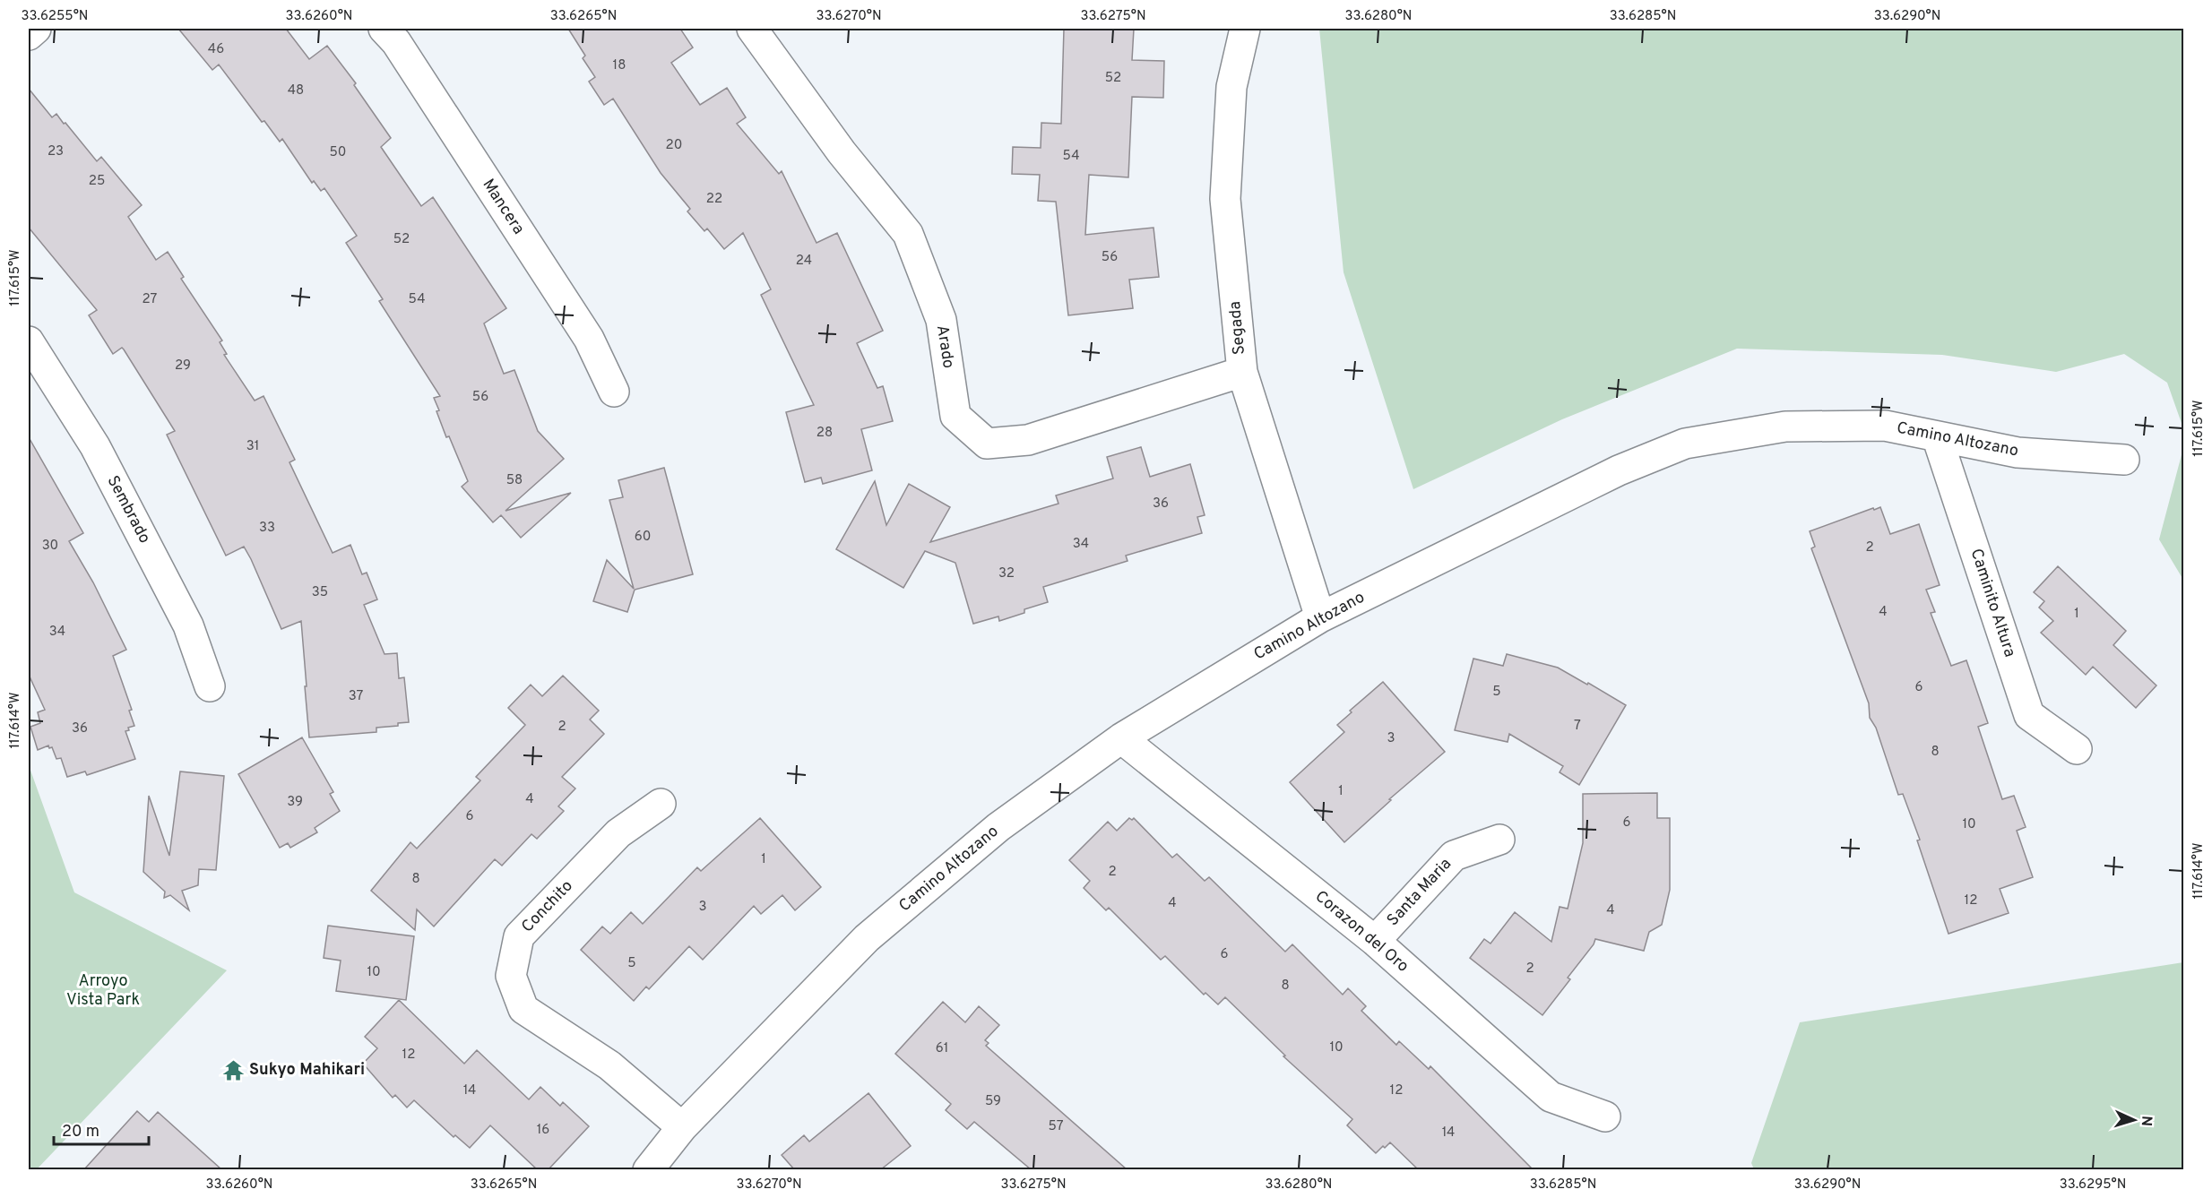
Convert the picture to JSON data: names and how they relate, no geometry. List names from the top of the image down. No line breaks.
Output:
{"streets":{"street":["Mancera","Segada","Arado","Camino Altozano","Sembrado","Caminito Altura","Santa Maria","Conchito","Corazon del Oro"]},"crossings":[["Segada","Arado"],["Segada","Camino Altozano"],["Camino Altozano","Caminito Altura"],["Camino Altozano","Conchito"],["Camino Altozano","Corazon del Oro"],["Santa Maria","Corazon del Oro"]],"parks":["Arroyo Vista Park"],"places":{"temple":["Sukyo Mahikari"]},"house_numbers":["46","18","52","48","20","23","50","54","25","22","52","56","24","27","54","29","56","28","31","58","36","33","60","34","30","2","32","35","4","1","34","6","5","37","7","2","36","3","8","1","4","39","6","6","10","1","2","8","12","4","3","4","6","5","2","10","8","10","61","12","14","12","59","57","16","14"],"scale_bar":"20 m","north":"right","coordinates":["33.6255°N","33.6260°N","33.6265°N","33.6270°N","33.6275°N","33.6280°N","33.6285°N","33.6290°N","117.615°W","117.614°W","33.6295°N"]}
